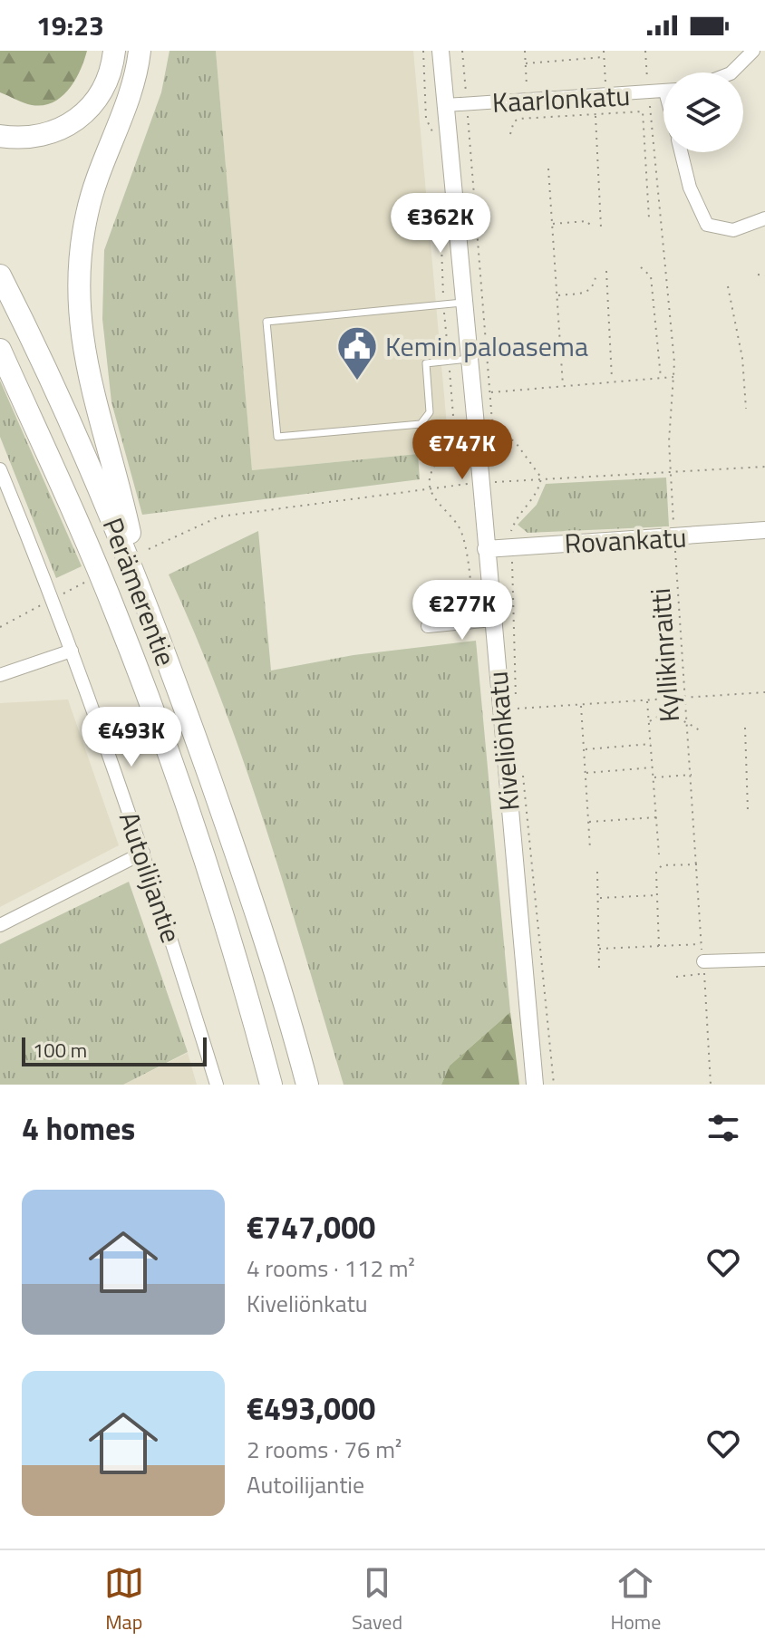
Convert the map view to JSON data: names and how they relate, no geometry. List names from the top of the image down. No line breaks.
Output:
{"streets":{"highway":["Perämerentie"],"main road":["Rovankatu","Kiveliönkatu"],"street":["Kaarlonkatu","Autoilijantie"],"path":["Kyllikinraitti"]},"crossings":[["Kaarlonkatu","Kyllikinraitti"],["Kaarlonkatu","Kiveliönkatu"],["Rovankatu","Kyllikinraitti"],["Rovankatu","Kiveliönkatu"]],"places":{"public building":["Kemin paloasema"]},"scale_bar":"100 m","page":{"status":"19:23","price":["€362K","€747K","€277K","€493K"],"scale":"100 m","heading":"4 homes","list":[{"name":"€747,000","note":"4 rooms · 112 m² · Kiveliönkatu"},{"name":"€493,000","note":"2 rooms · 76 m² · Autoilijantie"}],"tabs":["Map","Saved","Home"]}}
